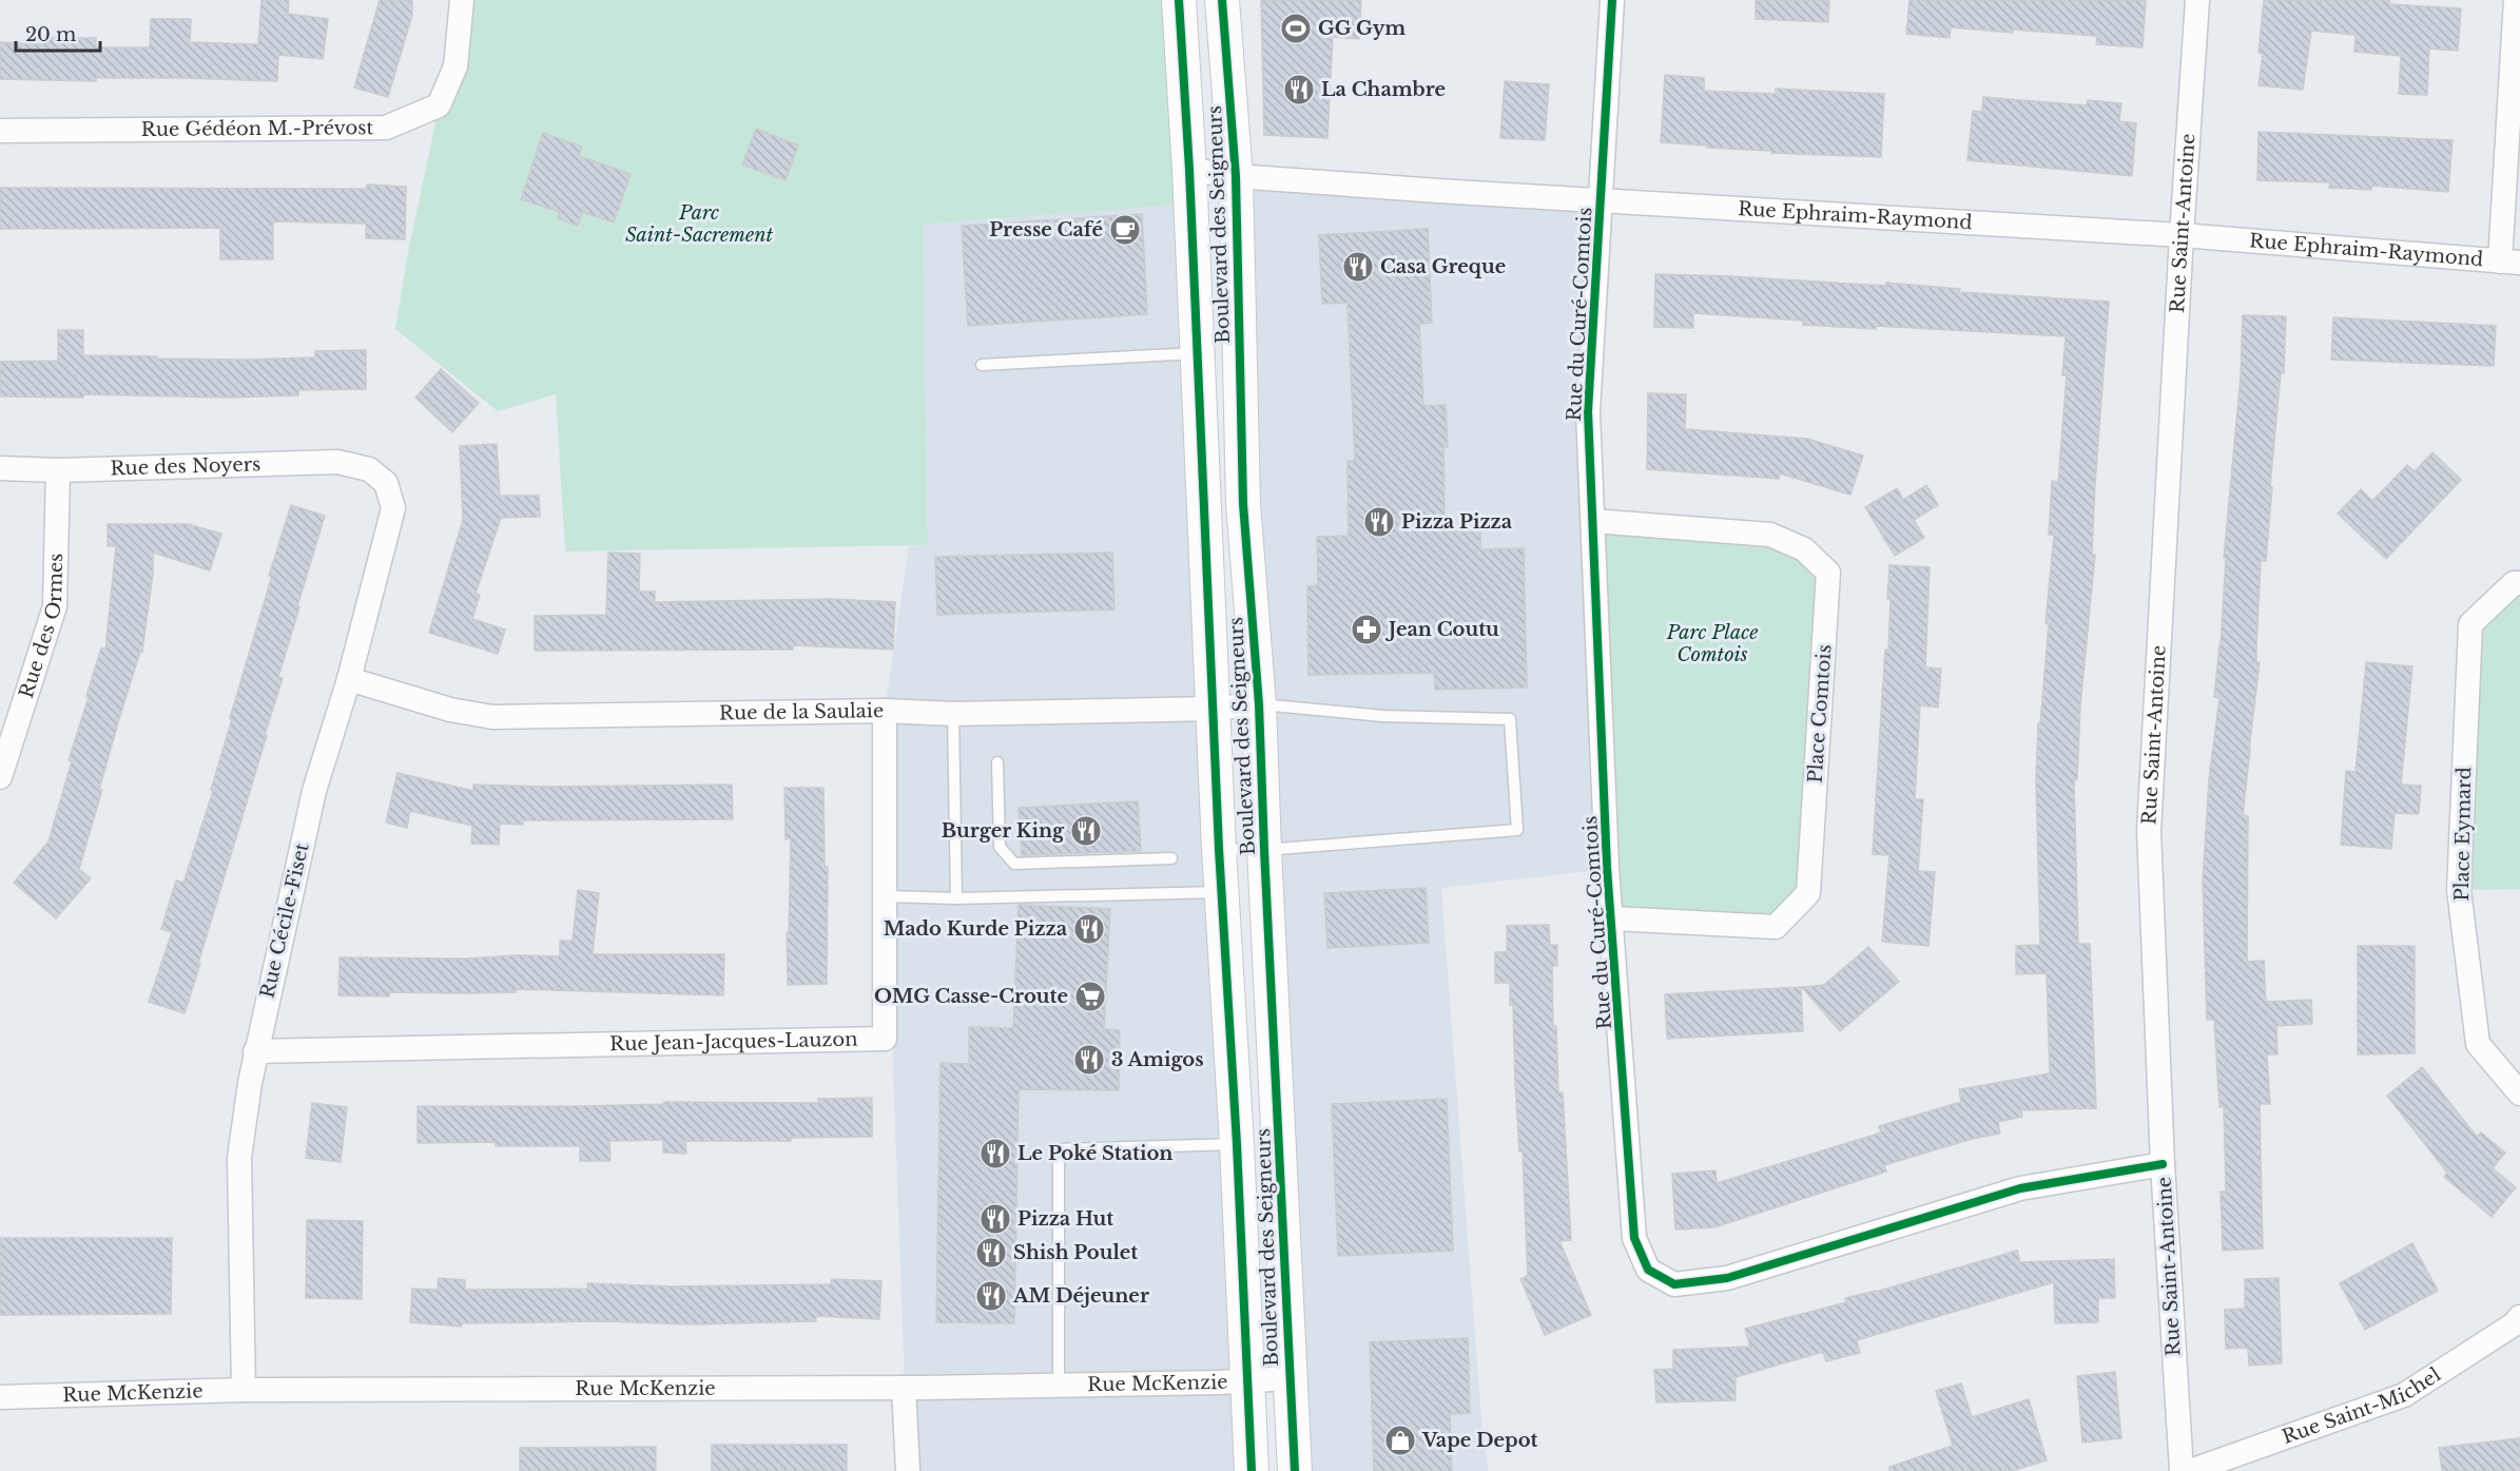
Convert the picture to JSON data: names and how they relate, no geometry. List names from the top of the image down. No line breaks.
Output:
{"streets":{"main road":["Boulevard des Seigneurs"],"street":["Rue Gédéon M.-Prévost","Rue Ephraim-Raymond","Rue Saint-Antoine","Rue du Curé-Comtois","Rue des Noyers","Rue des Ormes","Rue de la Saulaie","Place Comtois","Place Eymard","Rue Cécile-Fiset","Rue Jean-Jacques-Lauzon","Rue McKenzie","Rue Saint-Michel"]},"crossings":[["Rue Ephraim-Raymond","Rue Saint-Antoine"],["Rue Ephraim-Raymond","Boulevard des Seigneurs"],["Rue Ephraim-Raymond","Rue du Curé-Comtois"],["Rue Saint-Antoine","Rue du Curé-Comtois"],["Boulevard des Seigneurs","Rue de la Saulaie"],["Boulevard des Seigneurs","Rue McKenzie"],["Rue du Curé-Comtois","Place Comtois"],["Rue des Noyers","Rue des Ormes"],["Rue des Noyers","Rue Cécile-Fiset"],["Rue de la Saulaie","Rue Cécile-Fiset"],["Rue de la Saulaie","Rue Jean-Jacques-Lauzon"],["Rue Cécile-Fiset","Rue Jean-Jacques-Lauzon"],["Rue Cécile-Fiset","Rue McKenzie"]],"parks":["Parc Saint-Sacrement","Parc Place Comtois"],"places":{"sports":["GG Gym"],"restaurant":["La Chambre","Casa Greque","Pizza Pizza","Burger King","Mado Kurde Pizza","3 Amigos","Le Poké Station","Pizza Hut","Shish Poulet","AM Déjeuner"],"cafe":["Presse Café"],"pharmacy":["Jean Coutu"],"supermarket":["OMG Casse-Croute"],"shop":["Vape Depot"]},"scale_bar":"20 m"}
